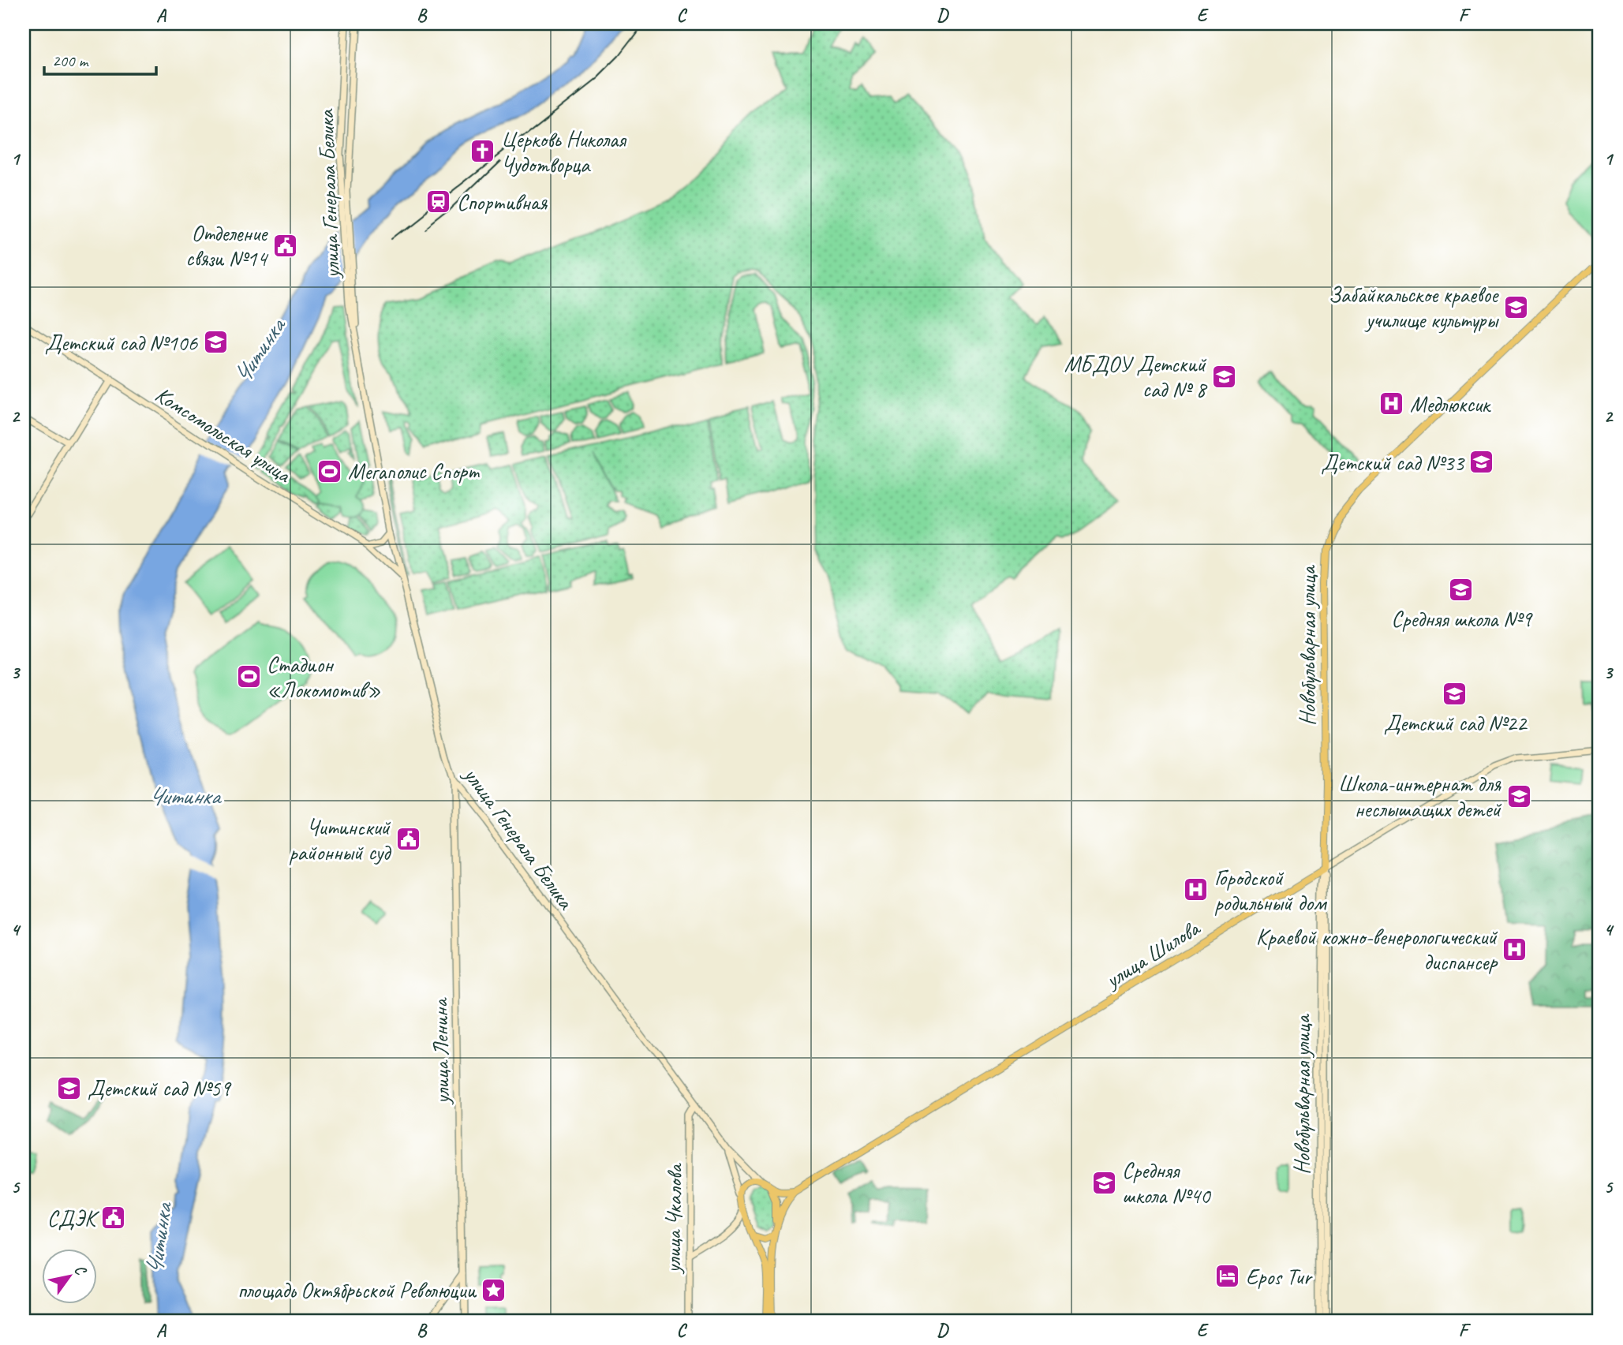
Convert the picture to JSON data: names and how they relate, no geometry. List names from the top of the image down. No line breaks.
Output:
{"streets":{"main road":["улица Генерала Белика","Комсомольская улица","Новобульварная улица","улица Шилова","улица Ленина","улица Чкалова"]},"crossings":[["улица Генерала Белика","Комсомольская улица"],["улица Генерала Белика","улица Ленина"],["улица Генерала Белика","улица Чкалова"],["Новобульварная улица","улица Шилова"]],"water":["Читинка"],"places":{"church":["Церковь Николая Чудотворца"],"station":["Спортивная"],"public building":["Отделение связи №14","Читинский районный суд","СДЭК"],"school or university":["Забайкальское краевое училище культуры","Детский сад №106","МБДОУ Детский сад № 8","Детский сад №33","Средняя школа №9","Детский сад №22","Школа-интернат для неслышащих детей","Детский сад №59","Средняя школа №40"],"hospital":["Медлюксик","Городской родильный дом","Краевой кожно-венерологический диспансер"],"sports":["Мегаполис Спорт","Стадион «Локомотив»"],"hotel":["Epos Tur"],"place":["площадь Октябрьской Революции"]},"scale_bar":"200 m","north":"top right","grid":{"columns":["A","B","C","D","E","F"],"rows":["1","2","3","4","5"]}}
